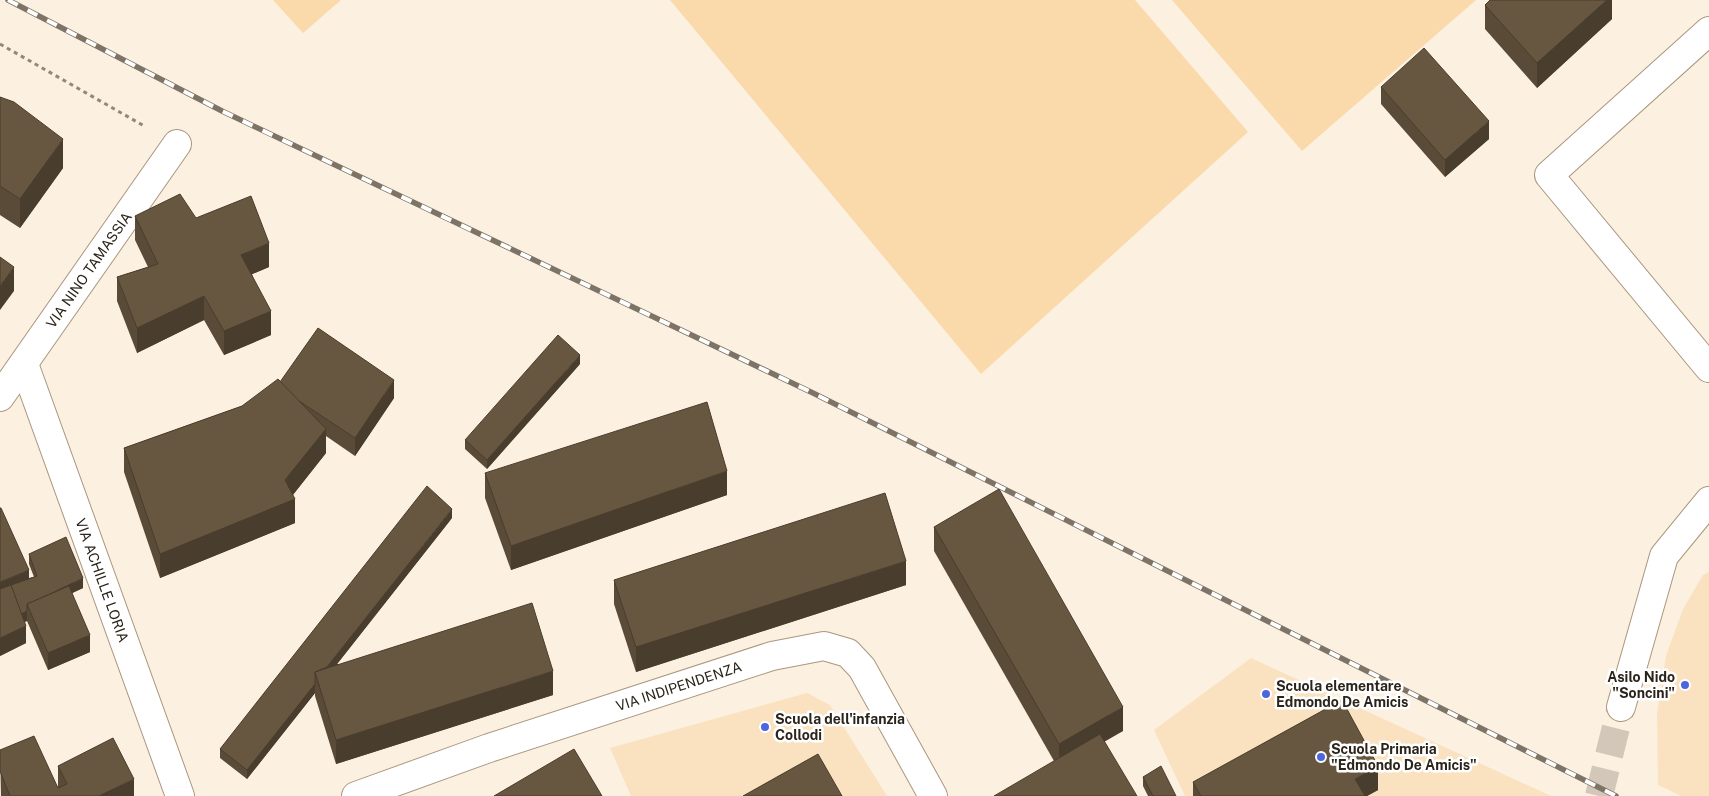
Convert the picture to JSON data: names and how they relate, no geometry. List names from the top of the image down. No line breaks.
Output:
{"streets":{"street":["VIA NINO TAMASSIA","VIA ACHILLE LORIA","VIA INDIPENDENZA"]},"crossings":[["VIA NINO TAMASSIA","VIA ACHILLE LORIA"]],"places":["Asilo Nido \"Soncini\"","Scuola elementare Edmondo De Amicis","Scuola dell'infanzia Collodi","Scuola Primaria \"Edmondo De Amicis\""]}
